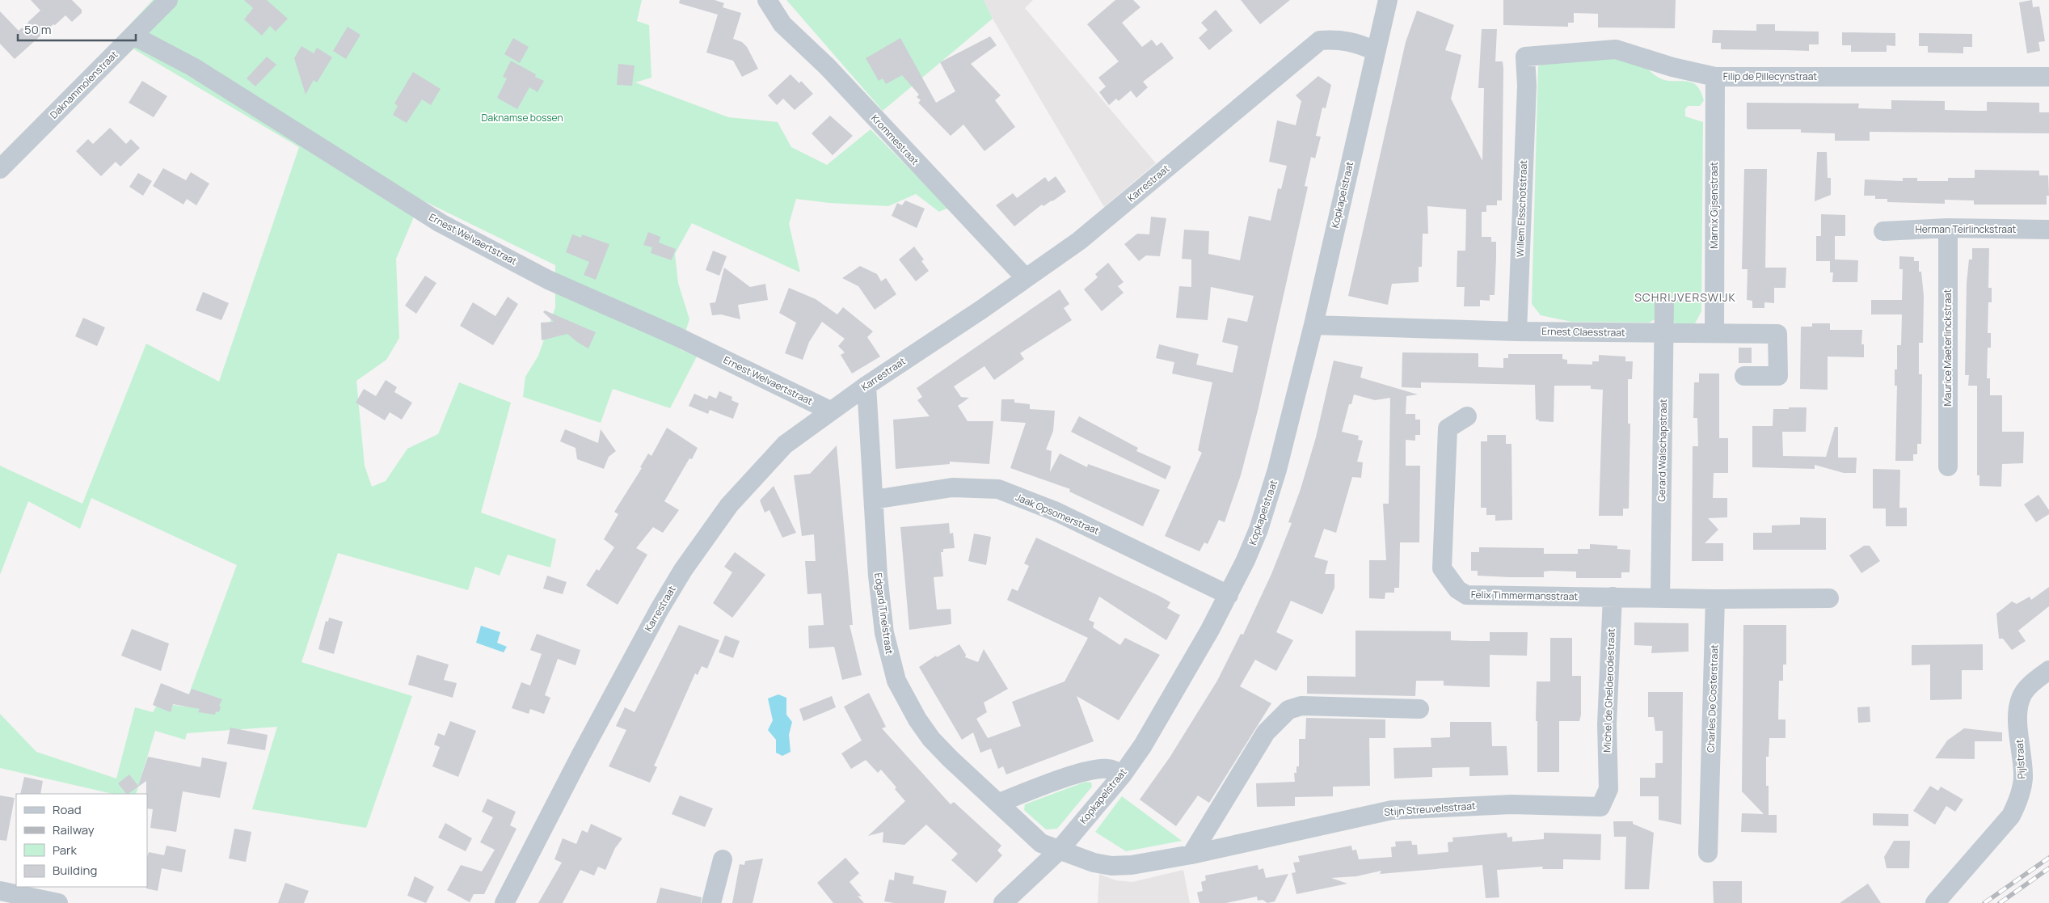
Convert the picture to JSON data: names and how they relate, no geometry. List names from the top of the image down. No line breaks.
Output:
{"streets":{"street":["Filip de Pillecynstraat","Daknammolenstraat","Krommestraat","Karrestraat","Kopkapelstraat","Marnix Gijsenstraat","Willem Elsschotstraat","Herman Teirlinckstraat","Ernest Welvaertstraat","Ernest Claesstraat","Maurice Maeterlinckstraat","Gerard Walschapstraat","Jaak Opsomerstraat","Felix Timmermansstraat","Edgard Tinelstraat","Michel de Ghelderodestraat","Charles De Costerstraat","Pijlstraat","Stijn Streuvelsstraat"]},"crossings":[["Filip de Pillecynstraat","Marnix Gijsenstraat"],["Filip de Pillecynstraat","Willem Elsschotstraat"],["Daknammolenstraat","Ernest Welvaertstraat"],["Krommestraat","Karrestraat"],["Karrestraat","Kopkapelstraat"],["Karrestraat","Ernest Welvaertstraat"],["Karrestraat","Edgard Tinelstraat"],["Kopkapelstraat","Ernest Claesstraat"],["Kopkapelstraat","Jaak Opsomerstraat"],["Kopkapelstraat","Edgard Tinelstraat"],["Kopkapelstraat","Stijn Streuvelsstraat"],["Marnix Gijsenstraat","Ernest Claesstraat"],["Willem Elsschotstraat","Ernest Claesstraat"],["Herman Teirlinckstraat","Maurice Maeterlinckstraat"],["Ernest Claesstraat","Gerard Walschapstraat"],["Gerard Walschapstraat","Felix Timmermansstraat"],["Jaak Opsomerstraat","Edgard Tinelstraat"],["Felix Timmermansstraat","Michel de Ghelderodestraat"],["Edgard Tinelstraat","Stijn Streuvelsstraat"],["Michel de Ghelderodestraat","Stijn Streuvelsstraat"]],"districts":["SCHRIJVERSWIJK"],"parks":["Daknamse bossen"],"legend":["Road","Railway","Park","Building"],"scale_bar":"50 m"}
